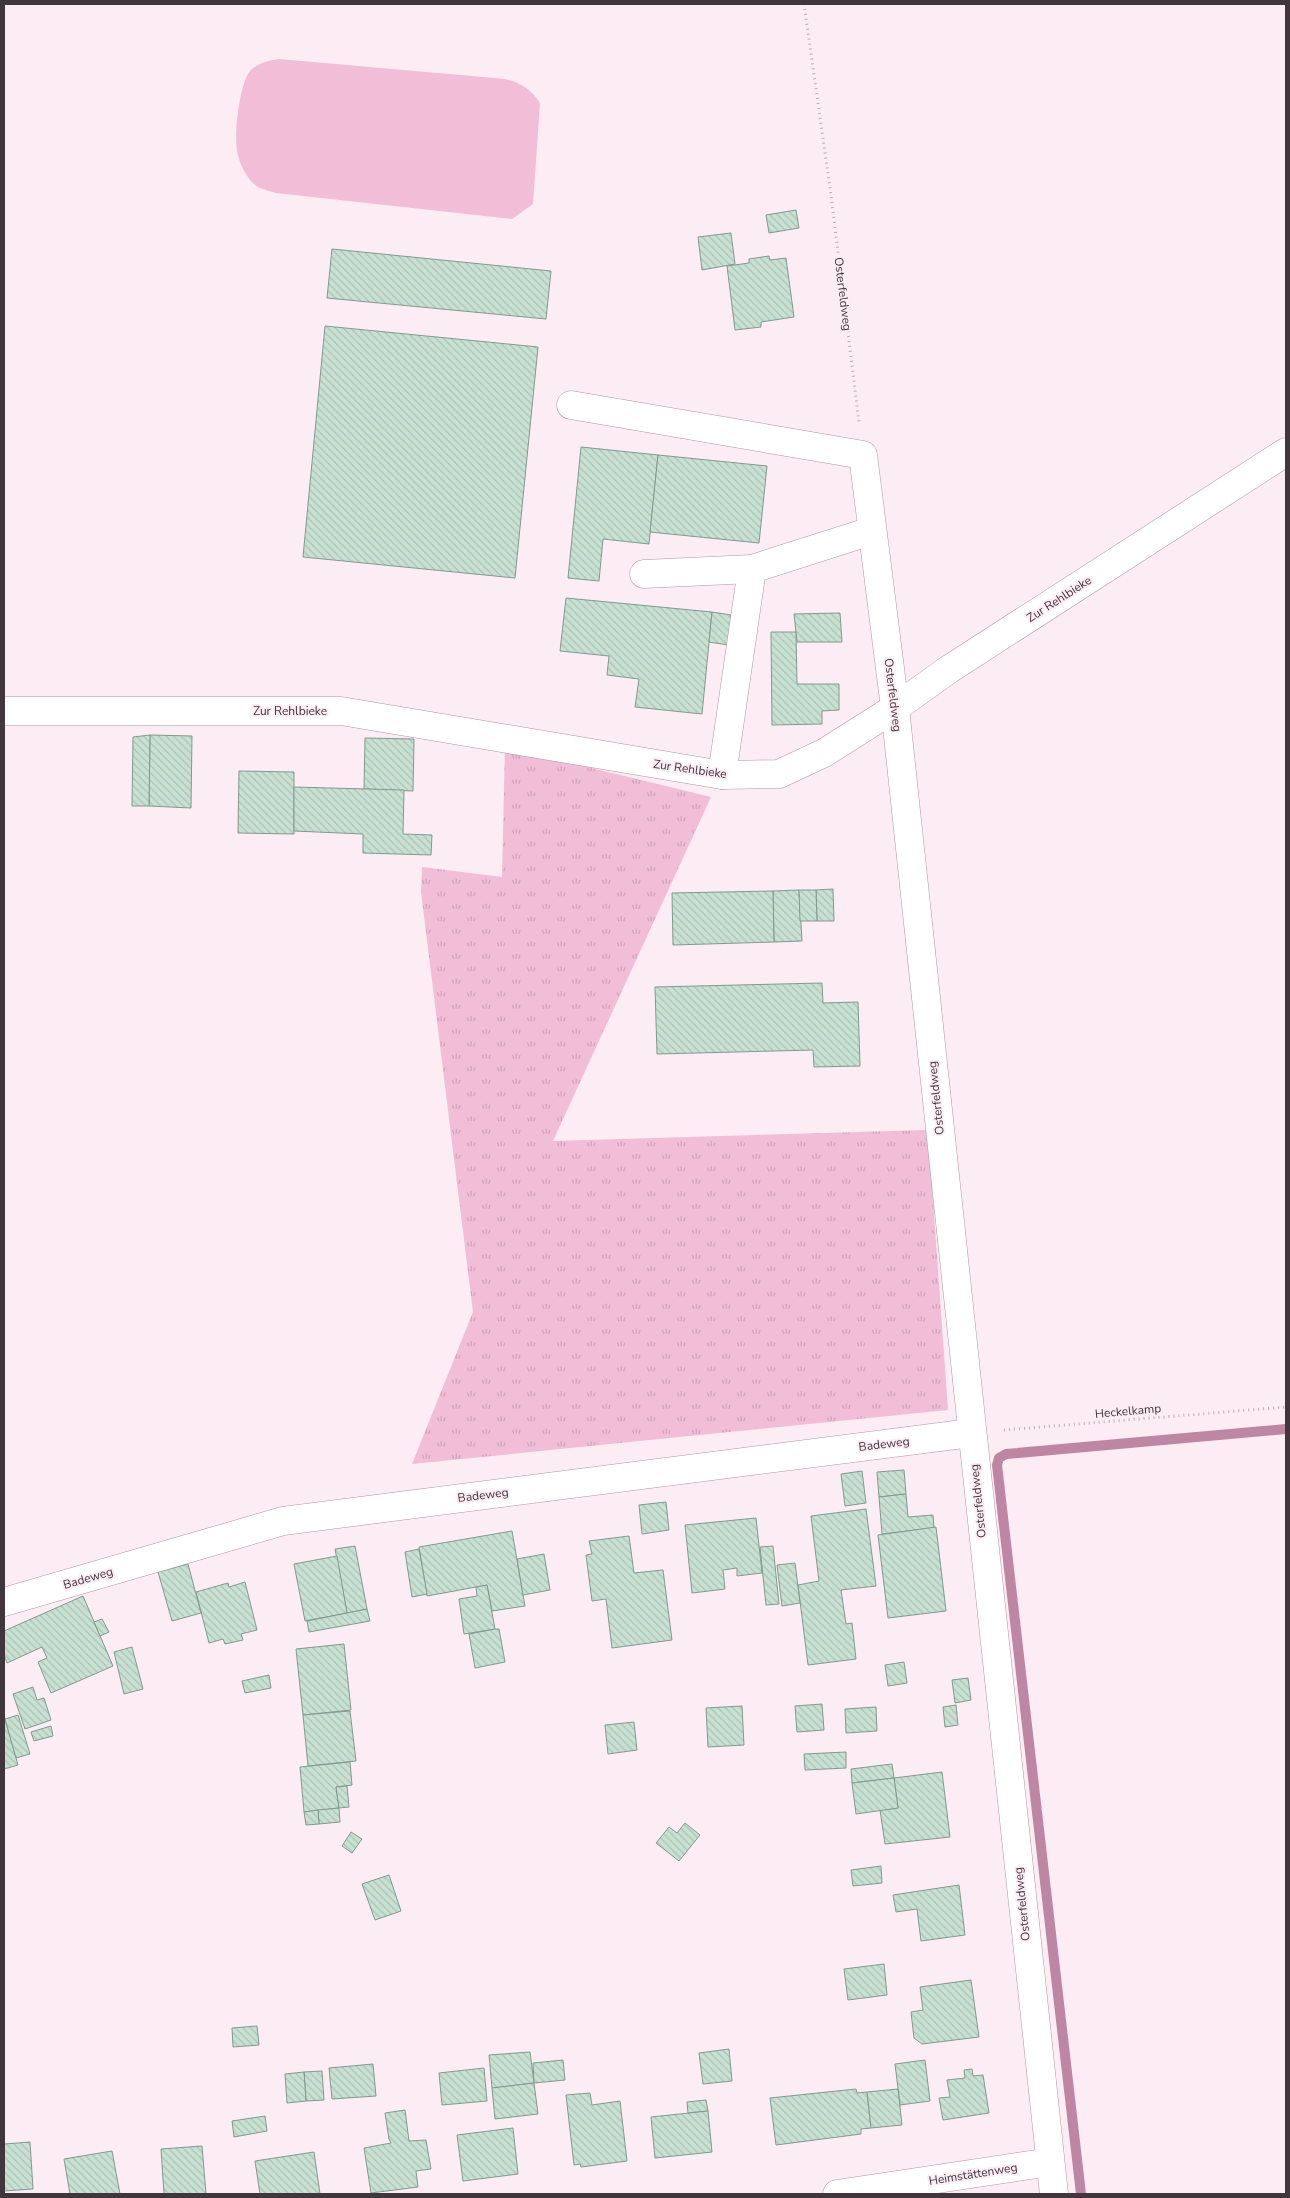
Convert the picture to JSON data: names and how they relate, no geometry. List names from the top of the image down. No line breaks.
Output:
{"streets":{"street":["Osterfeldweg","Zur Rehlbieke","Badeweg","Heimstättenweg"],"path":["Heckelkamp"]},"crossings":[["Osterfeldweg","Zur Rehlbieke"],["Osterfeldweg","Heckelkamp"],["Osterfeldweg","Badeweg"],["Osterfeldweg","Heimstättenweg"],["Heckelkamp","Badeweg"]]}
